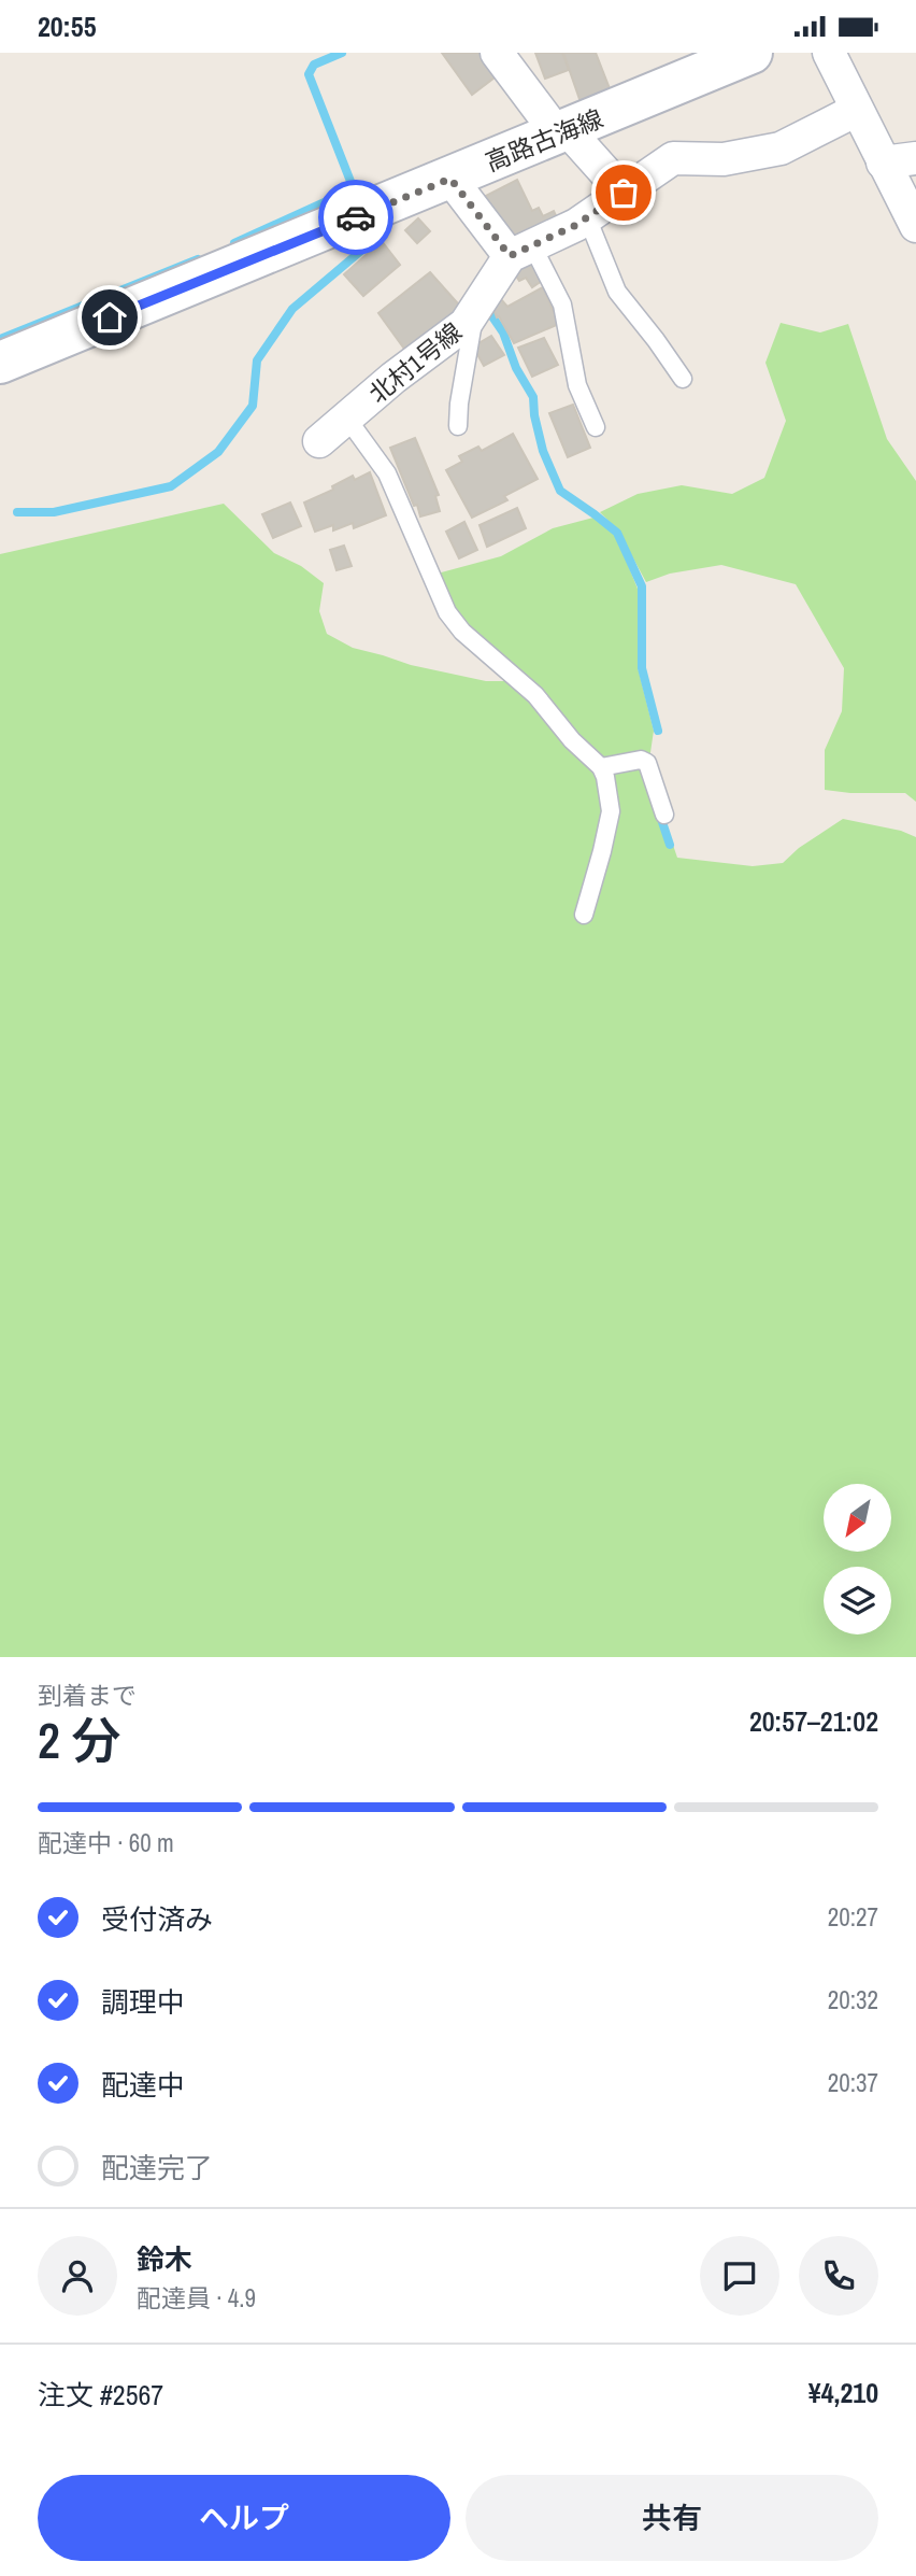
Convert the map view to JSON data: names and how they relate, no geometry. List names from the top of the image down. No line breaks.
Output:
{"streets":{"main road":["高路古海線"],"street":["北村1号線"]},"north":"bottom left","page":{"status":"20:55","heading":["2 分","到着まで","20:57–21:02"],"panel":["鈴木","配達員 · 4.9","注文 #2567","¥4,210"],"bar":"配達中 · 60 m","list":[["受付済み","20:27"],["調理中","20:32"],["配達中","20:37"],"配達完了"],"buttons":["ヘルプ","共有"]}}
